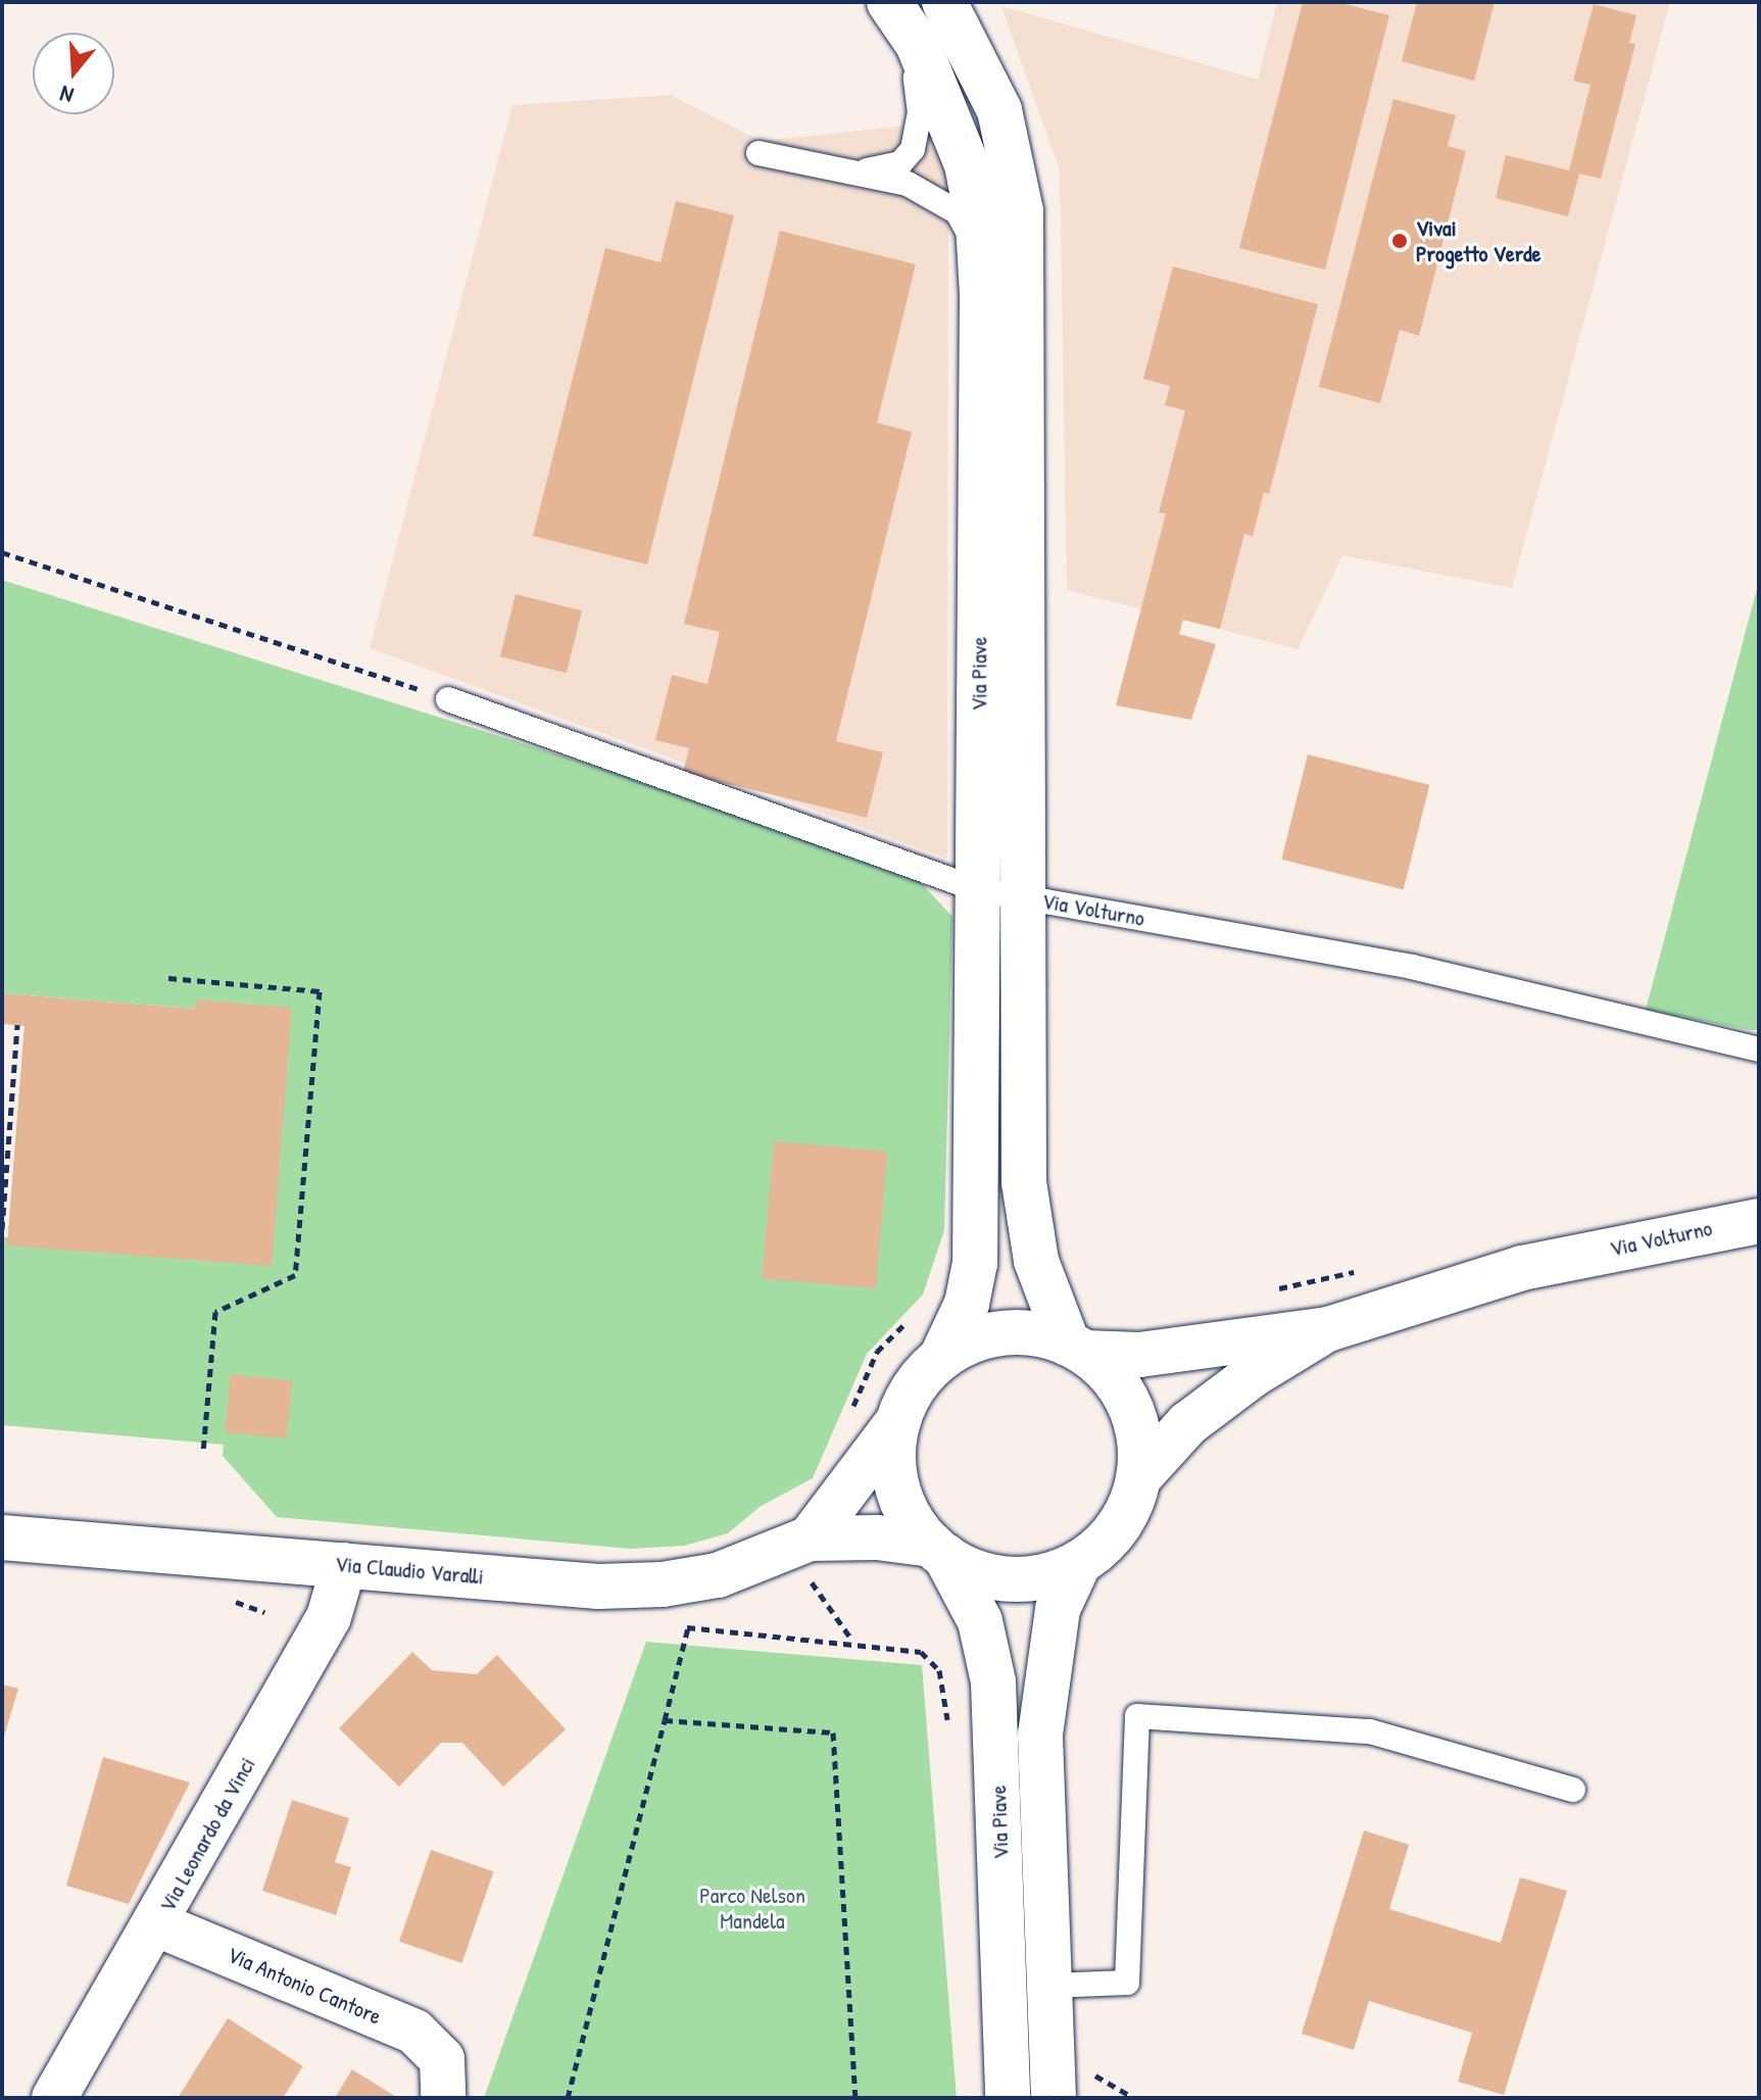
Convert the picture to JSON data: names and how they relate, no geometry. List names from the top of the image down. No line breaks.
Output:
{"streets":{"street":["Via Piave","Via Volturno","Via Claudio Varalli","Via Leonardo da Vinci","Via Antonio Cantore"]},"crossings":[["Via Piave","Via Volturno"],["Via Piave","Via Claudio Varalli"],["Via Volturno","Via Claudio Varalli"],["Via Claudio Varalli","Via Leonardo da Vinci"],["Via Leonardo da Vinci","Via Antonio Cantore"]],"parks":["Parco Nelson Mandela"],"places":["Vivai Progetto Verde"],"north":"bottom"}
